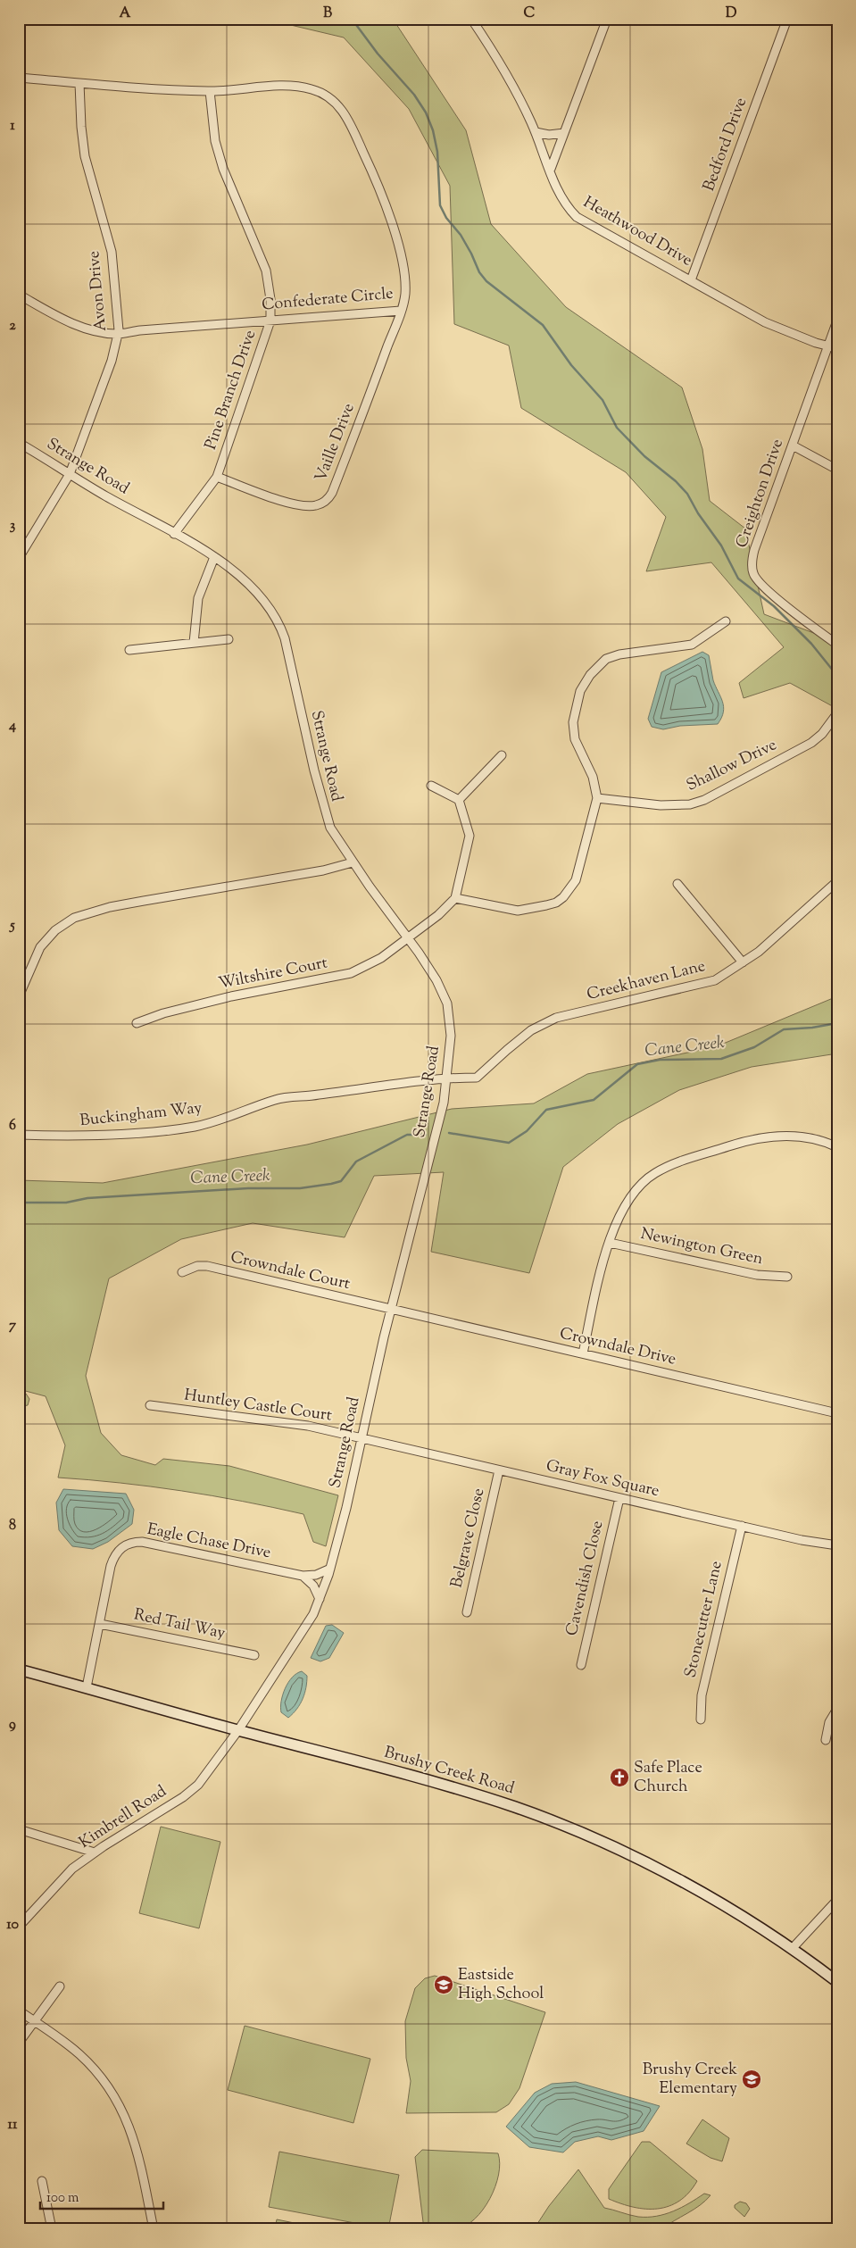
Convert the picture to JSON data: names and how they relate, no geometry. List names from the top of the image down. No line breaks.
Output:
{"streets":{"street":["Bedford Drive","Heathwood Drive","Avon Drive","Confederate Circle","Pine Branch Drive","Vaille Drive","Strange Road","Creighton Drive","Shallow Drive","Wiltshire Court","Creekhaven Lane","Buckingham Way","Newington Green","Crowndale Court","Crowndale Drive","Huntley Castle Court","Gray Fox Square","Belgrave Close","Eagle Chase Drive","Cavendish Close","Stonecutter Lane","Red Tail Way","Brushy Creek Road","Kimbrell Road"]},"crossings":[["Bedford Drive","Heathwood Drive"],["Heathwood Drive","Creighton Drive"],["Avon Drive","Confederate Circle"],["Avon Drive","Strange Road"],["Confederate Circle","Pine Branch Drive"],["Confederate Circle","Vaille Drive"],["Pine Branch Drive","Vaille Drive"],["Pine Branch Drive","Strange Road"],["Strange Road","Wiltshire Court"],["Strange Road","Creekhaven Lane"],["Strange Road","Buckingham Way"],["Strange Road","Crowndale Court"],["Strange Road","Crowndale Drive"],["Strange Road","Huntley Castle Court"],["Strange Road","Gray Fox Square"],["Strange Road","Eagle Chase Drive"],["Strange Road","Brushy Creek Road"],["Strange Road","Kimbrell Road"],["Creekhaven Lane","Buckingham Way"],["Crowndale Court","Crowndale Drive"],["Huntley Castle Court","Gray Fox Square"],["Gray Fox Square","Belgrave Close"],["Gray Fox Square","Cavendish Close"],["Gray Fox Square","Stonecutter Lane"],["Eagle Chase Drive","Red Tail Way"],["Eagle Chase Drive","Brushy Creek Road"],["Brushy Creek Road","Kimbrell Road"]],"water":["Cane Creek"],"places":{"church":["Safe Place Church"],"school or university":["Eastside High School","Brushy Creek Elementary"]},"scale_bar":"100 m","grid":{"columns":["A","B","C","D"],"rows":["1","2","3","4","5","6","7","8","9","10","11"]}}
